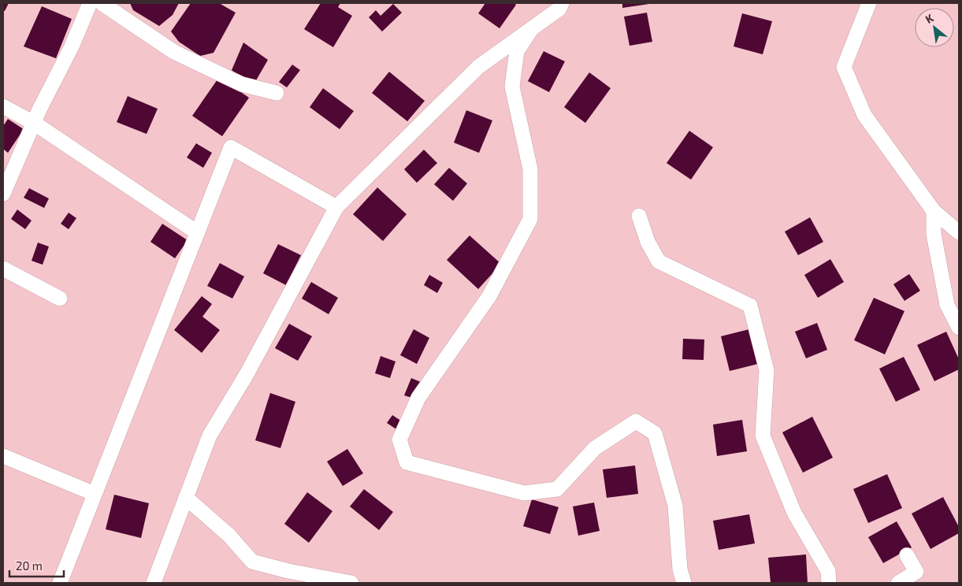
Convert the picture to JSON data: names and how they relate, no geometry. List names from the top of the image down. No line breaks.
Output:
{"scale_bar":"20 m","north":"top left"}
